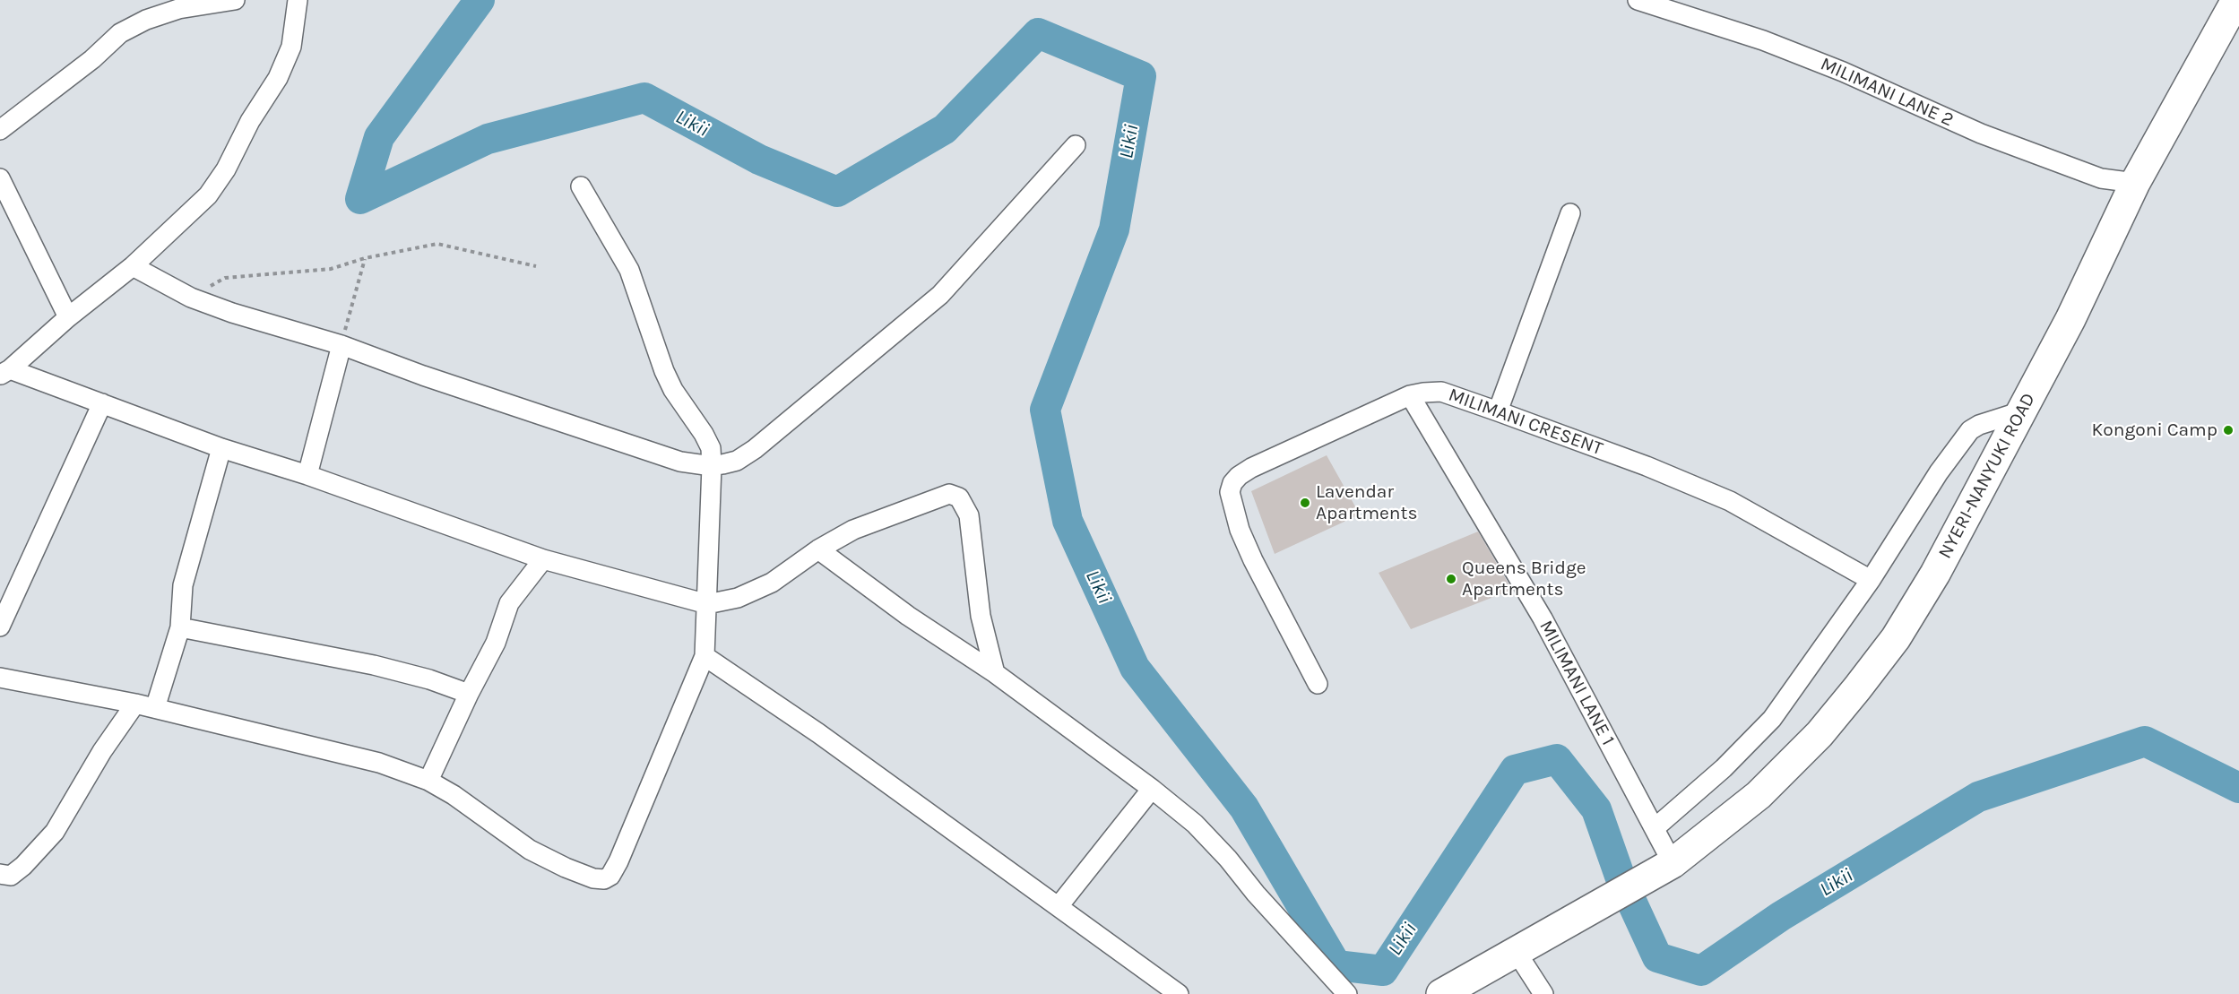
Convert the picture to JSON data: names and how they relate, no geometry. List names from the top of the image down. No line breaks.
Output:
{"streets":{"highway":["NYERI-NANYUKI ROAD"],"street":["MILIMANI LANE 2","MILIMANI CRESENT","MILIMANI LANE 1"]},"crossings":[["MILIMANI LANE 2","NYERI-NANYUKI ROAD"],["MILIMANI CRESENT","MILIMANI LANE 1"],["NYERI-NANYUKI ROAD","MILIMANI LANE 1"]],"water":["Likii"],"places":["Kongoni Camp","Lavendar Apartments","Queens Bridge Apartments"]}
